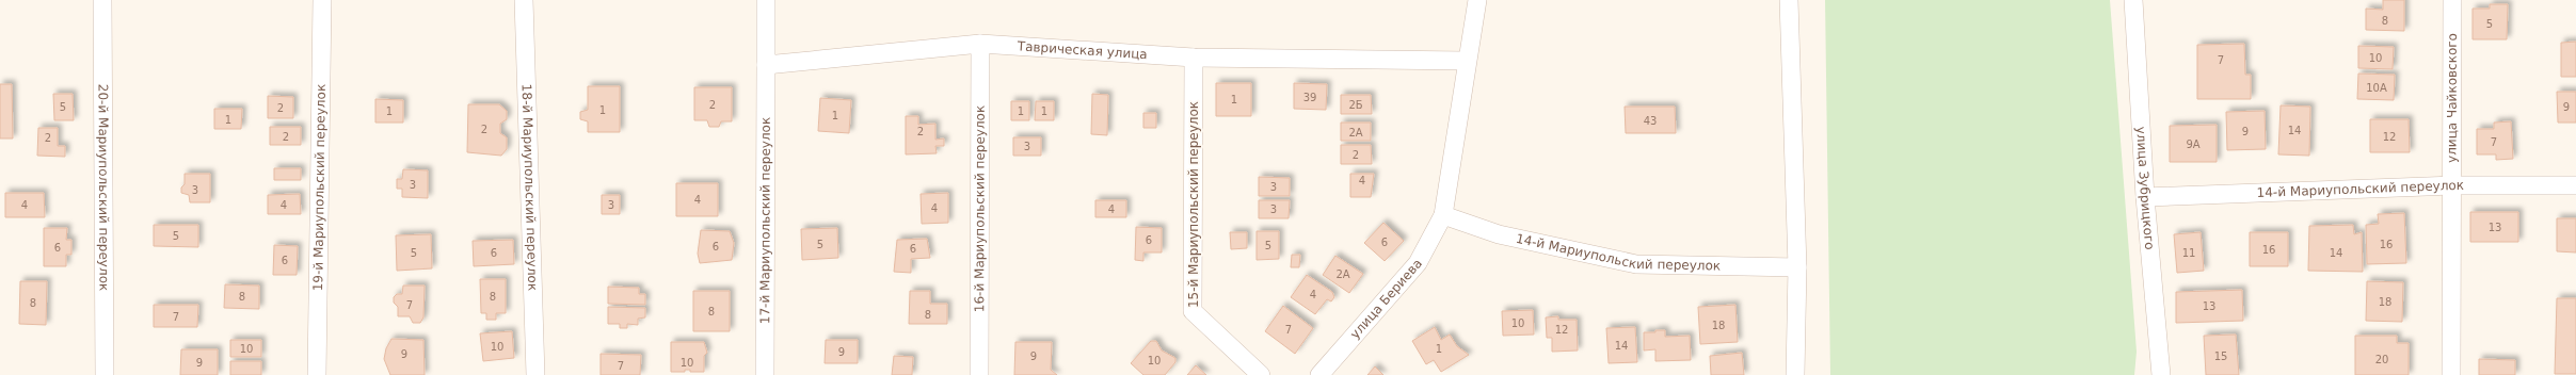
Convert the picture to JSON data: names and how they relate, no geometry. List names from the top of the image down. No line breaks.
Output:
{"streets":{"street":["Таврическая улица","улица Чайковского","20-й Мариупольский переулок","19-й Мариупольский переулок","18-й Мариупольский переулок","улица Зубрицкого","14-й Мариупольский переулок","15-й Мариупольский переулок","16-й Мариупольский переулок","17-й Мариупольский переулок","улица Бериева"]},"crossings":[["Таврическая улица","15-й Мариупольский переулок"],["Таврическая улица","16-й Мариупольский переулок"],["Таврическая улица","17-й Мариупольский переулок"],["Таврическая улица","улица Бериева"],["улица Чайковского","14-й Мариупольский переулок"],["улица Зубрицкого","14-й Мариупольский переулок"],["14-й Мариупольский переулок","улица Бериева"]],"house_numbers":["8","5","10","7","10А","39","1","2","2Б","5","9","2","1","1","1","1","1","1","43","2","14","2","9","2А","2","12","2","7","9А","3","2","4","3","3","3","4","4","4","3","4","4","3","13","5","6","6","5","16","5","6","6","6","16","5","6","11","14","6","2А","4","8","8","18","8","7","13","8","8","7","10","18","7","12","14","10","10","1","9","9","9","15","20","10","9","10","7"]}
